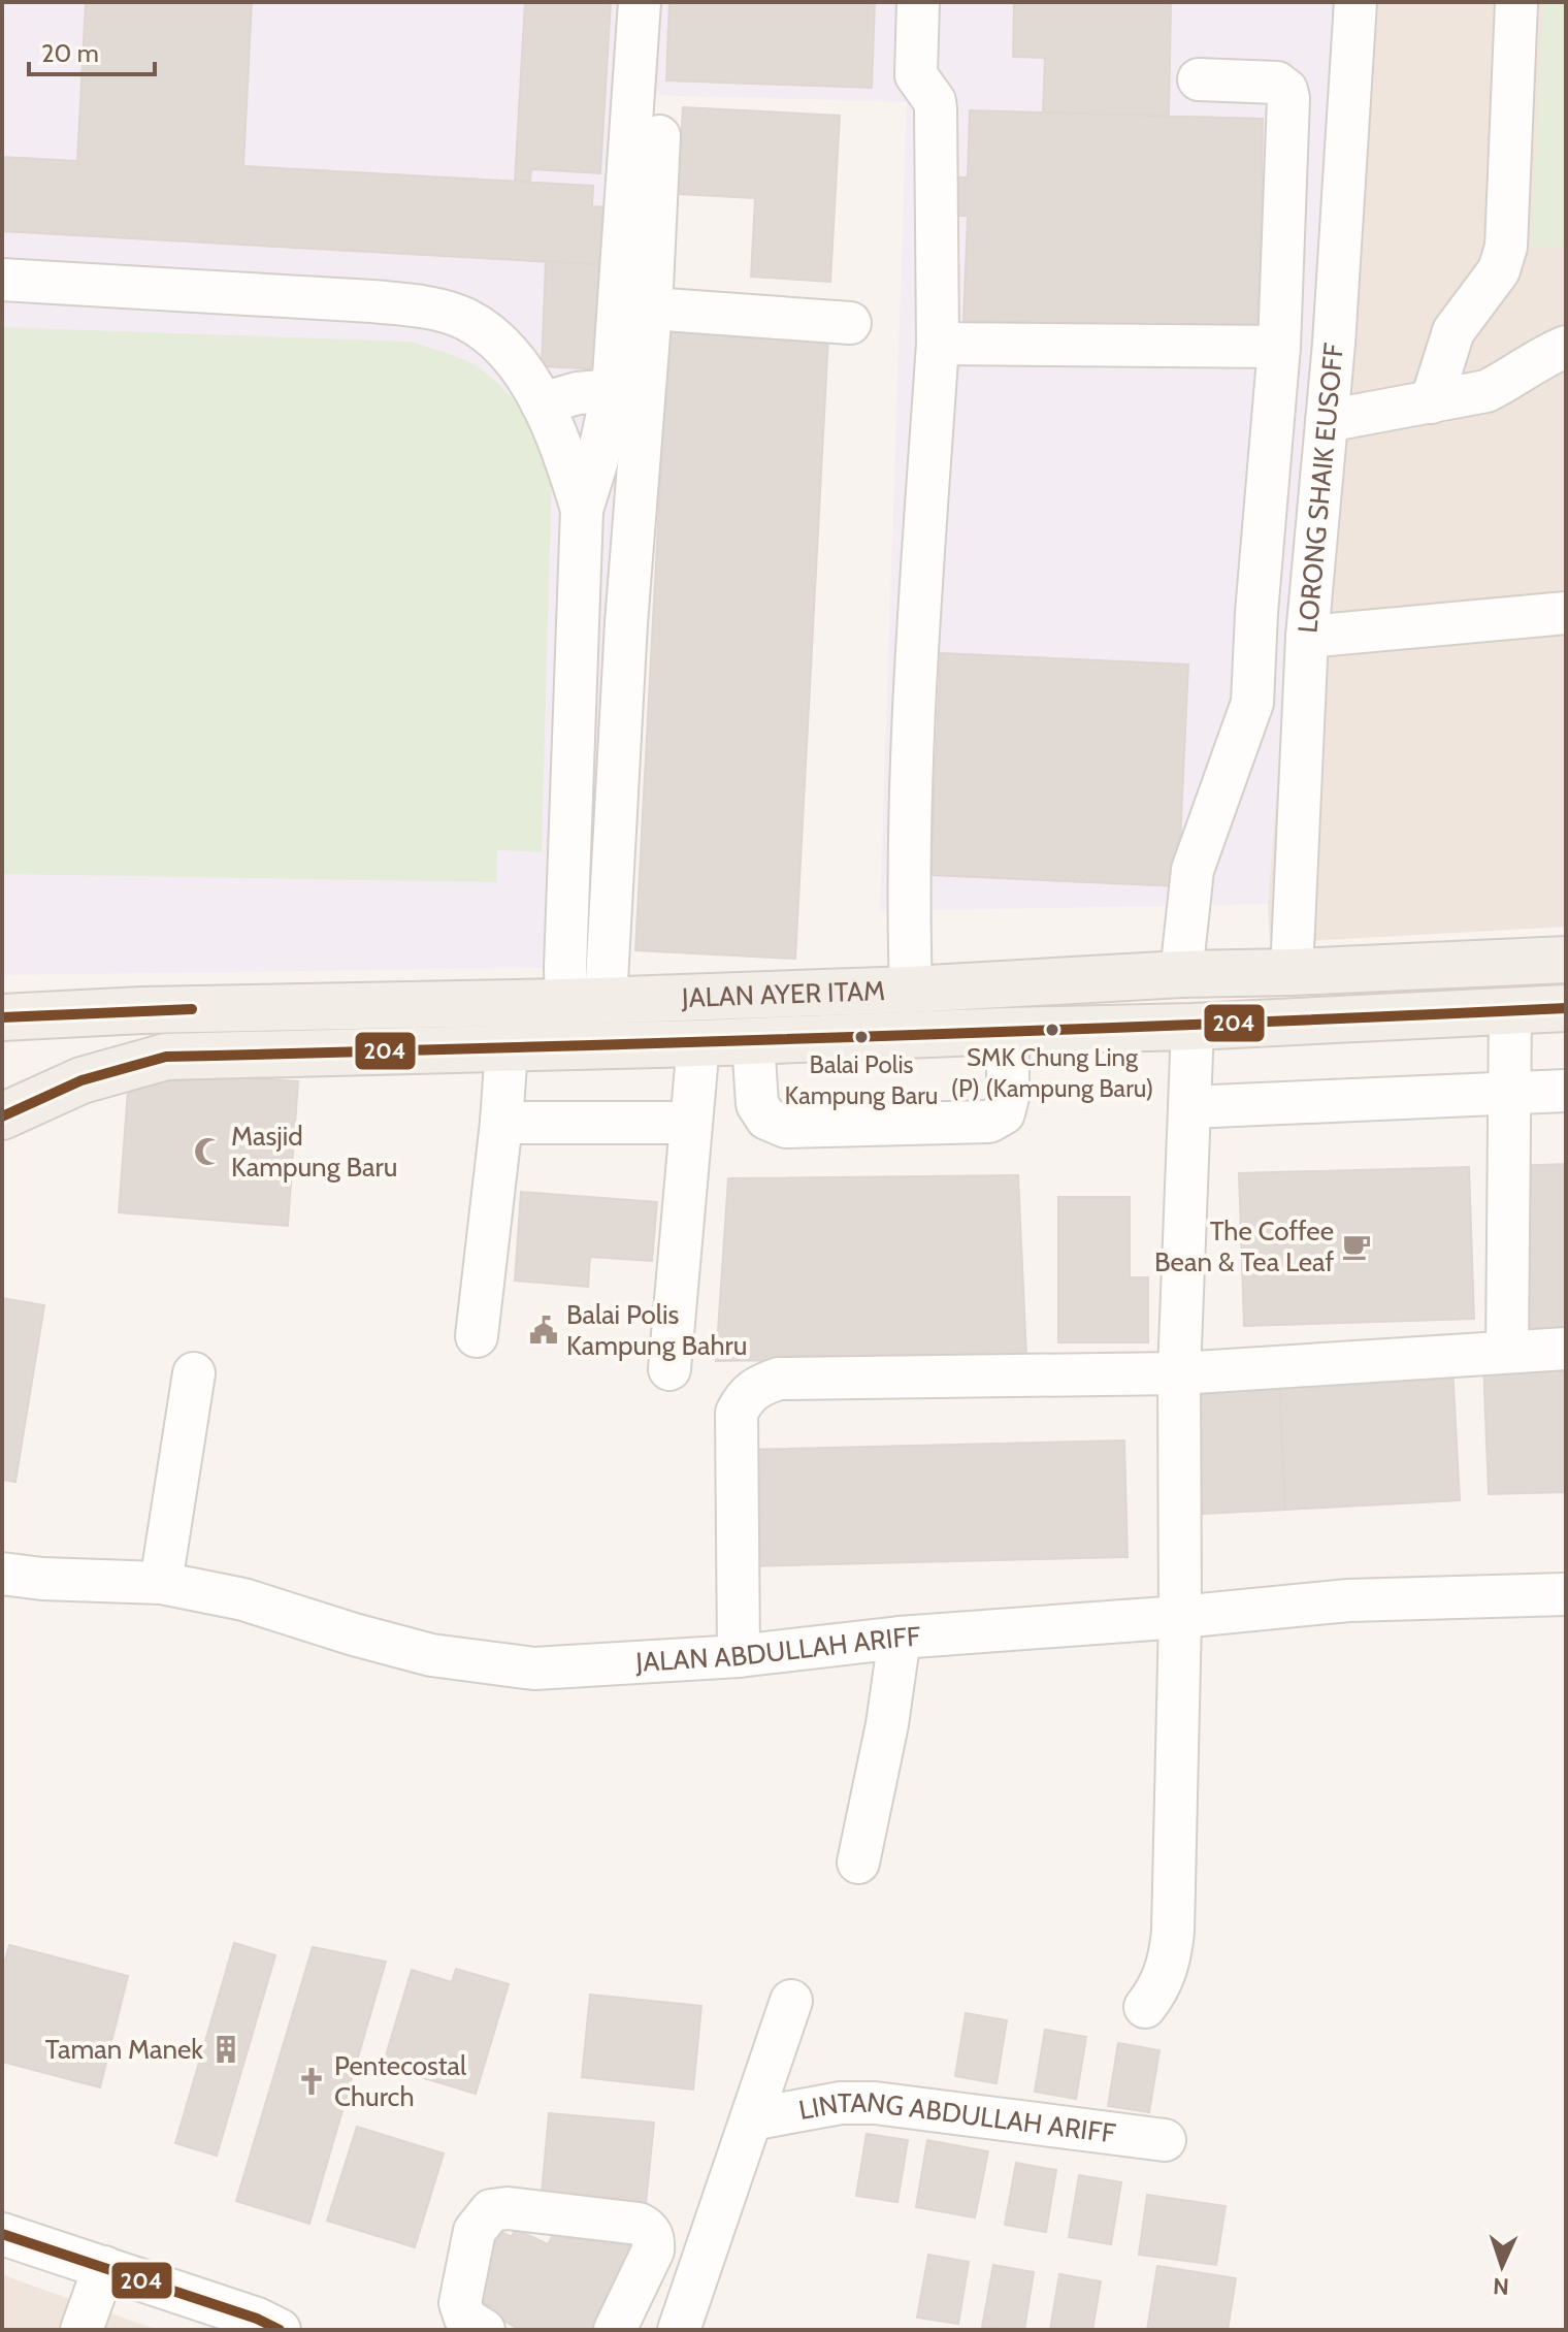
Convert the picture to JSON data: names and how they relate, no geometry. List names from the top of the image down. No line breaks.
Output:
{"streets":{"main road":["JALAN AYER ITAM"],"street":["LORONG SHAIK EUSOFF","JALAN ABDULLAH ARIFF","LINTANG ABDULLAH ARIFF"]},"crossings":[["LORONG SHAIK EUSOFF","JALAN AYER ITAM"]],"places":{"other":["SMK Chung Ling (P) (Kampung Baru)","Balai Polis Kampung Baru"],"mosque":["Masjid Kampung Baru"],"cafe":["The Coffee Bean & Tea Leaf"],"public building":["Balai Polis Kampung Bahru"],"building":["Taman Manek"],"church":["Pentecostal Church"]},"lines":["transit line 204"],"scale_bar":"20 m","north":"bottom"}
